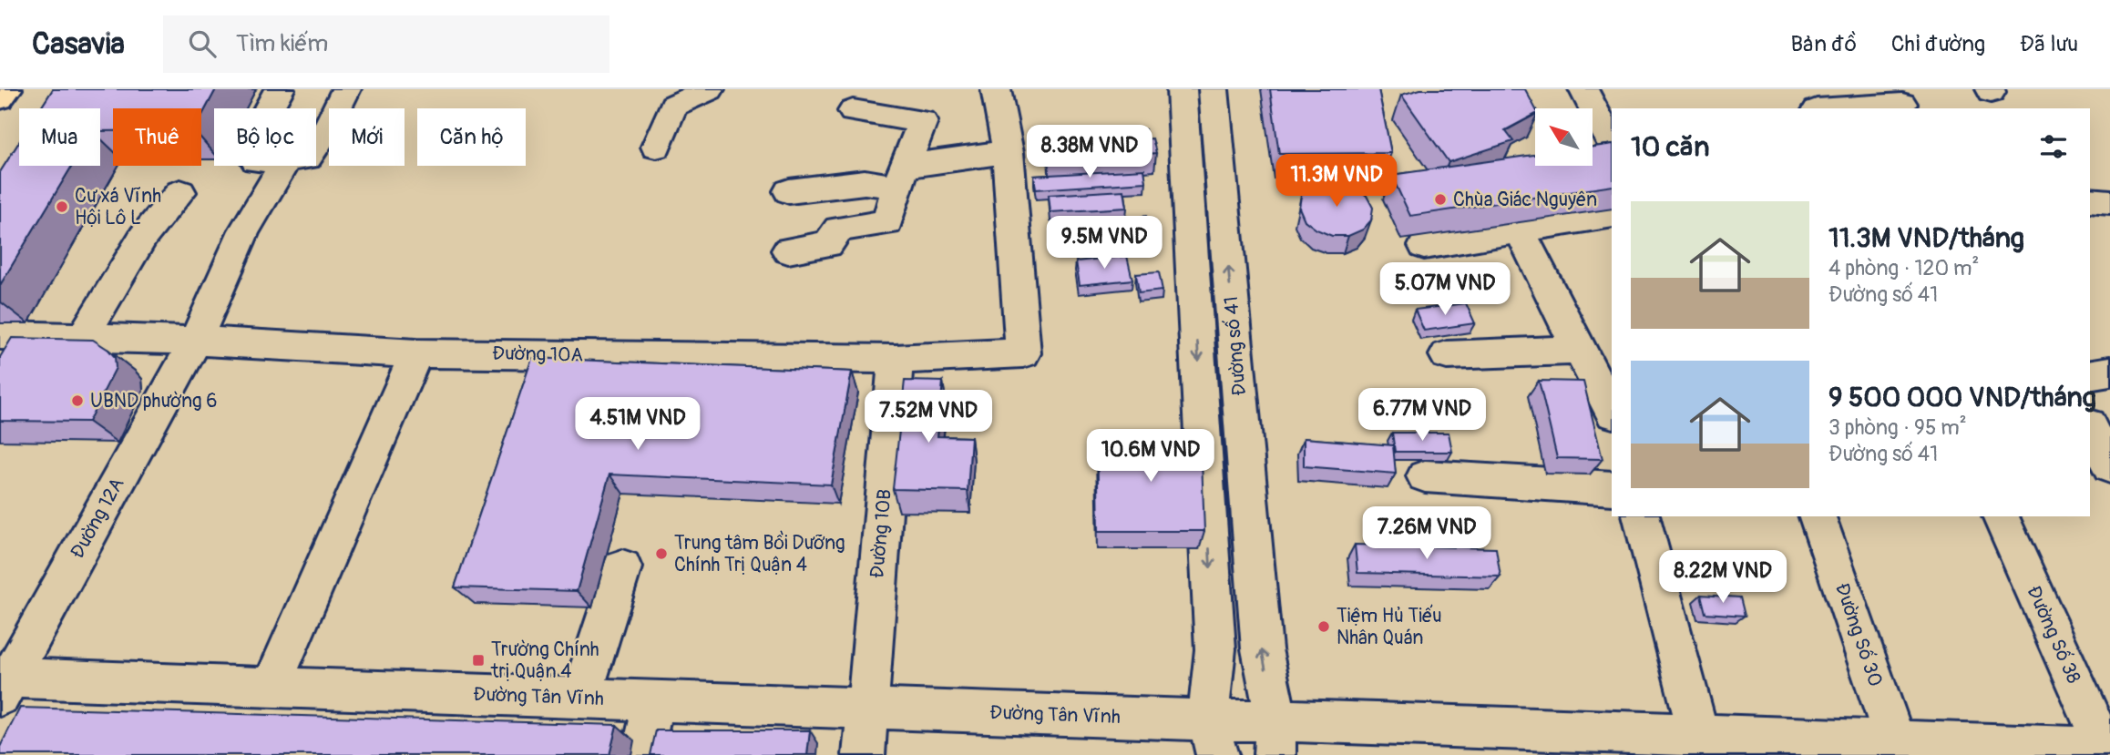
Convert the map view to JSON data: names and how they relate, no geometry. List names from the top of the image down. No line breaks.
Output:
{"streets":{"street":["Đường số 41","Đường 10A","Đường 12A","Đường 10B","Đường Số 30","Đường Số 38","Đường Tân Vĩnh"]},"crossings":[["Đường số 41","Đường Tân Vĩnh"],["Đường 10A","Đường 12A"],["Đường 10A","Đường 10B"],["Đường 12A","Đường Tân Vĩnh"],["Đường 10B","Đường Tân Vĩnh"],["Đường Số 30","Đường Tân Vĩnh"],["Đường Số 38","Đường Tân Vĩnh"]],"places":{"other":["Chùa Giác Nguyên","Cư xá Vĩnh Hội Lô L","UBND phường 6","Trung tâm Bồi Dưỡng Chính Trị Quận 4","Tiệm Hủ Tiếu Nhân Quán"],"transit":["Trường Chính trị Quận 4"]},"north":"top left","page":{"header":"Casavia","search":"Tìm kiếm","nav":["Bản đồ","Chỉ đường","Đã lưu"],"chip":["Mua","Thuê","Bộ lọc","Mới","Căn hộ"],"heading":"10 căn","price":["8.38M VND","11.3M VND","9.5M VND","5.07M VND","6.77M VND","7.52M VND","4.51M VND","10.6M VND","7.26M VND","8.22M VND"],"list":[{"name":"11.3M VND/tháng","note":"4 phòng · 120 m² · Đường số 41"},{"name":"9 500 000 VND/tháng","note":"3 phòng · 95 m² · Đường số 41"}]}}
